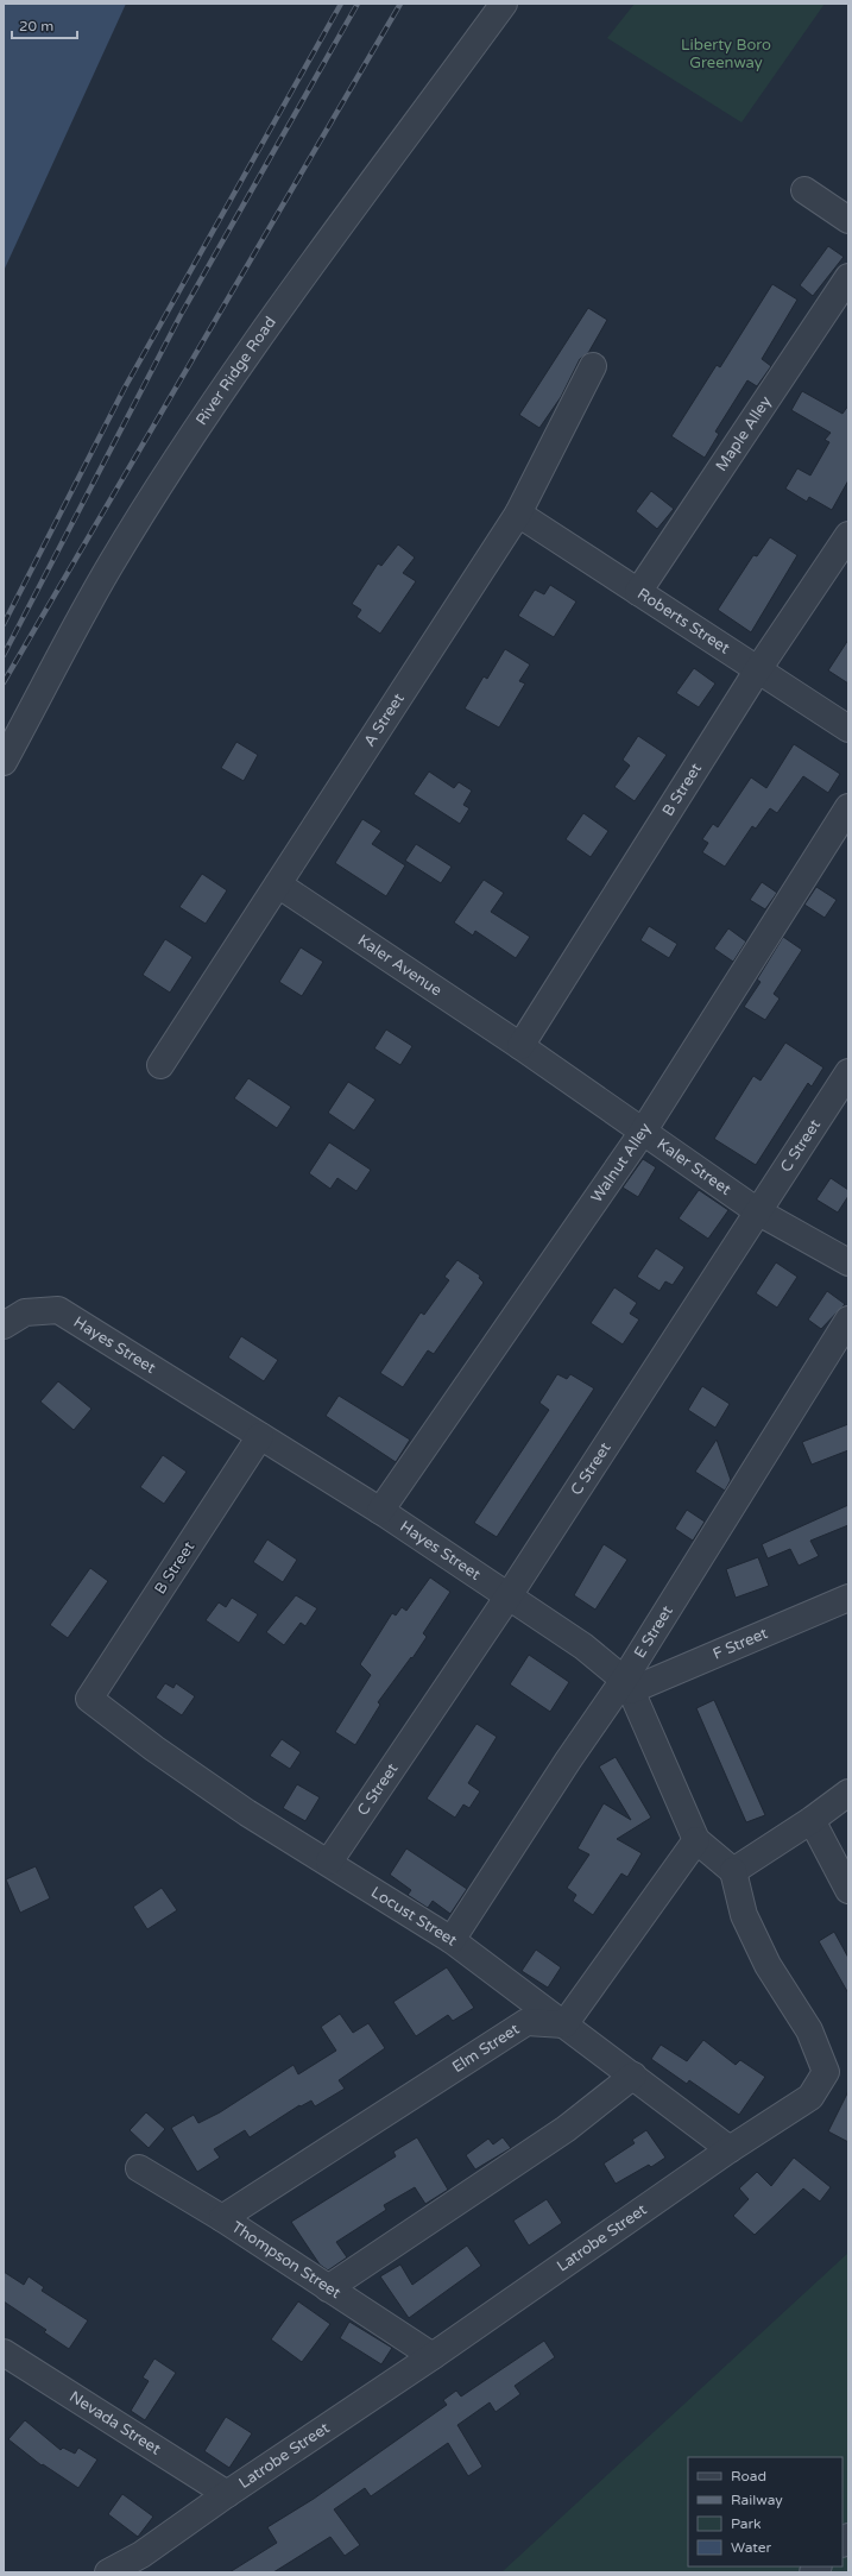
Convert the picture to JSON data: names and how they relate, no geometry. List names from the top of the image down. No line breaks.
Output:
{"streets":{"street":["River Ridge Road","Maple Alley","Roberts Street","A Street","B Street","Kaler Avenue","C Street","Walnut Alley","Kaler Street","Hayes Street","E Street","F Street","Locust Street","Elm Street","Latrobe Street","Thompson Street","Nevada Street"]},"crossings":[["Maple Alley","Roberts Street"],["Roberts Street","A Street"],["Roberts Street","B Street"],["A Street","Kaler Avenue"],["B Street","Kaler Avenue"],["B Street","Kaler Street"],["B Street","Hayes Street"],["B Street","Locust Street"],["Kaler Avenue","Kaler Street"],["C Street","Kaler Street"],["C Street","Hayes Street"],["C Street","Locust Street"],["Walnut Alley","Kaler Street"],["Walnut Alley","Hayes Street"],["Hayes Street","E Street"],["Hayes Street","F Street"],["Hayes Street","Latrobe Street"],["E Street","F Street"],["E Street","Locust Street"],["Locust Street","Elm Street"],["Locust Street","Latrobe Street"],["Elm Street","Thompson Street"],["Latrobe Street","Thompson Street"],["Latrobe Street","Nevada Street"]],"parks":["Liberty Boro Greenway"],"legend":["Road","Railway","Park","Water"],"scale_bar":"20 m"}
